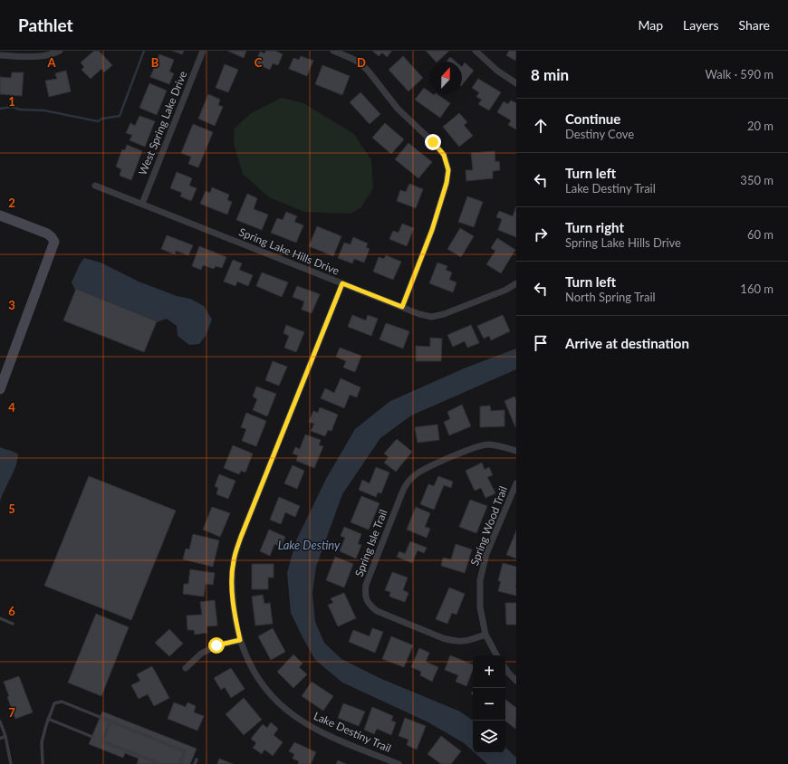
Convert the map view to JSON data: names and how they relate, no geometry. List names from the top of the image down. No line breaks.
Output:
{"streets":{"street":["West Spring Lake Drive","Spring Lake Hills Drive","Spring Wood Trail","Spring Isle Trail","Lake Destiny Trail"]},"crossings":[["West Spring Lake Drive","Spring Lake Hills Drive"],["Spring Lake Hills Drive","Lake Destiny Trail"],["Spring Wood Trail","Spring Isle Trail"]],"water":["Lake Destiny"],"north":"top","page":{"header":"Pathlet","nav":["Map","Layers","Share"],"heading":["8 min","Walk · 590 m"],"list":[["Continue","Destiny Cove","20 m"],["Turn left","Lake Destiny Trail","350 m"],["Turn right","Spring Lake Hills Drive","60 m"],["Turn left","North Spring Trail","160 m"],"Arrive at destination"],"map_buttons":["+","−"]},"grid":{"columns":["A","B","C","D"],"rows":["1","2","3","4","5","6","7"]}}
